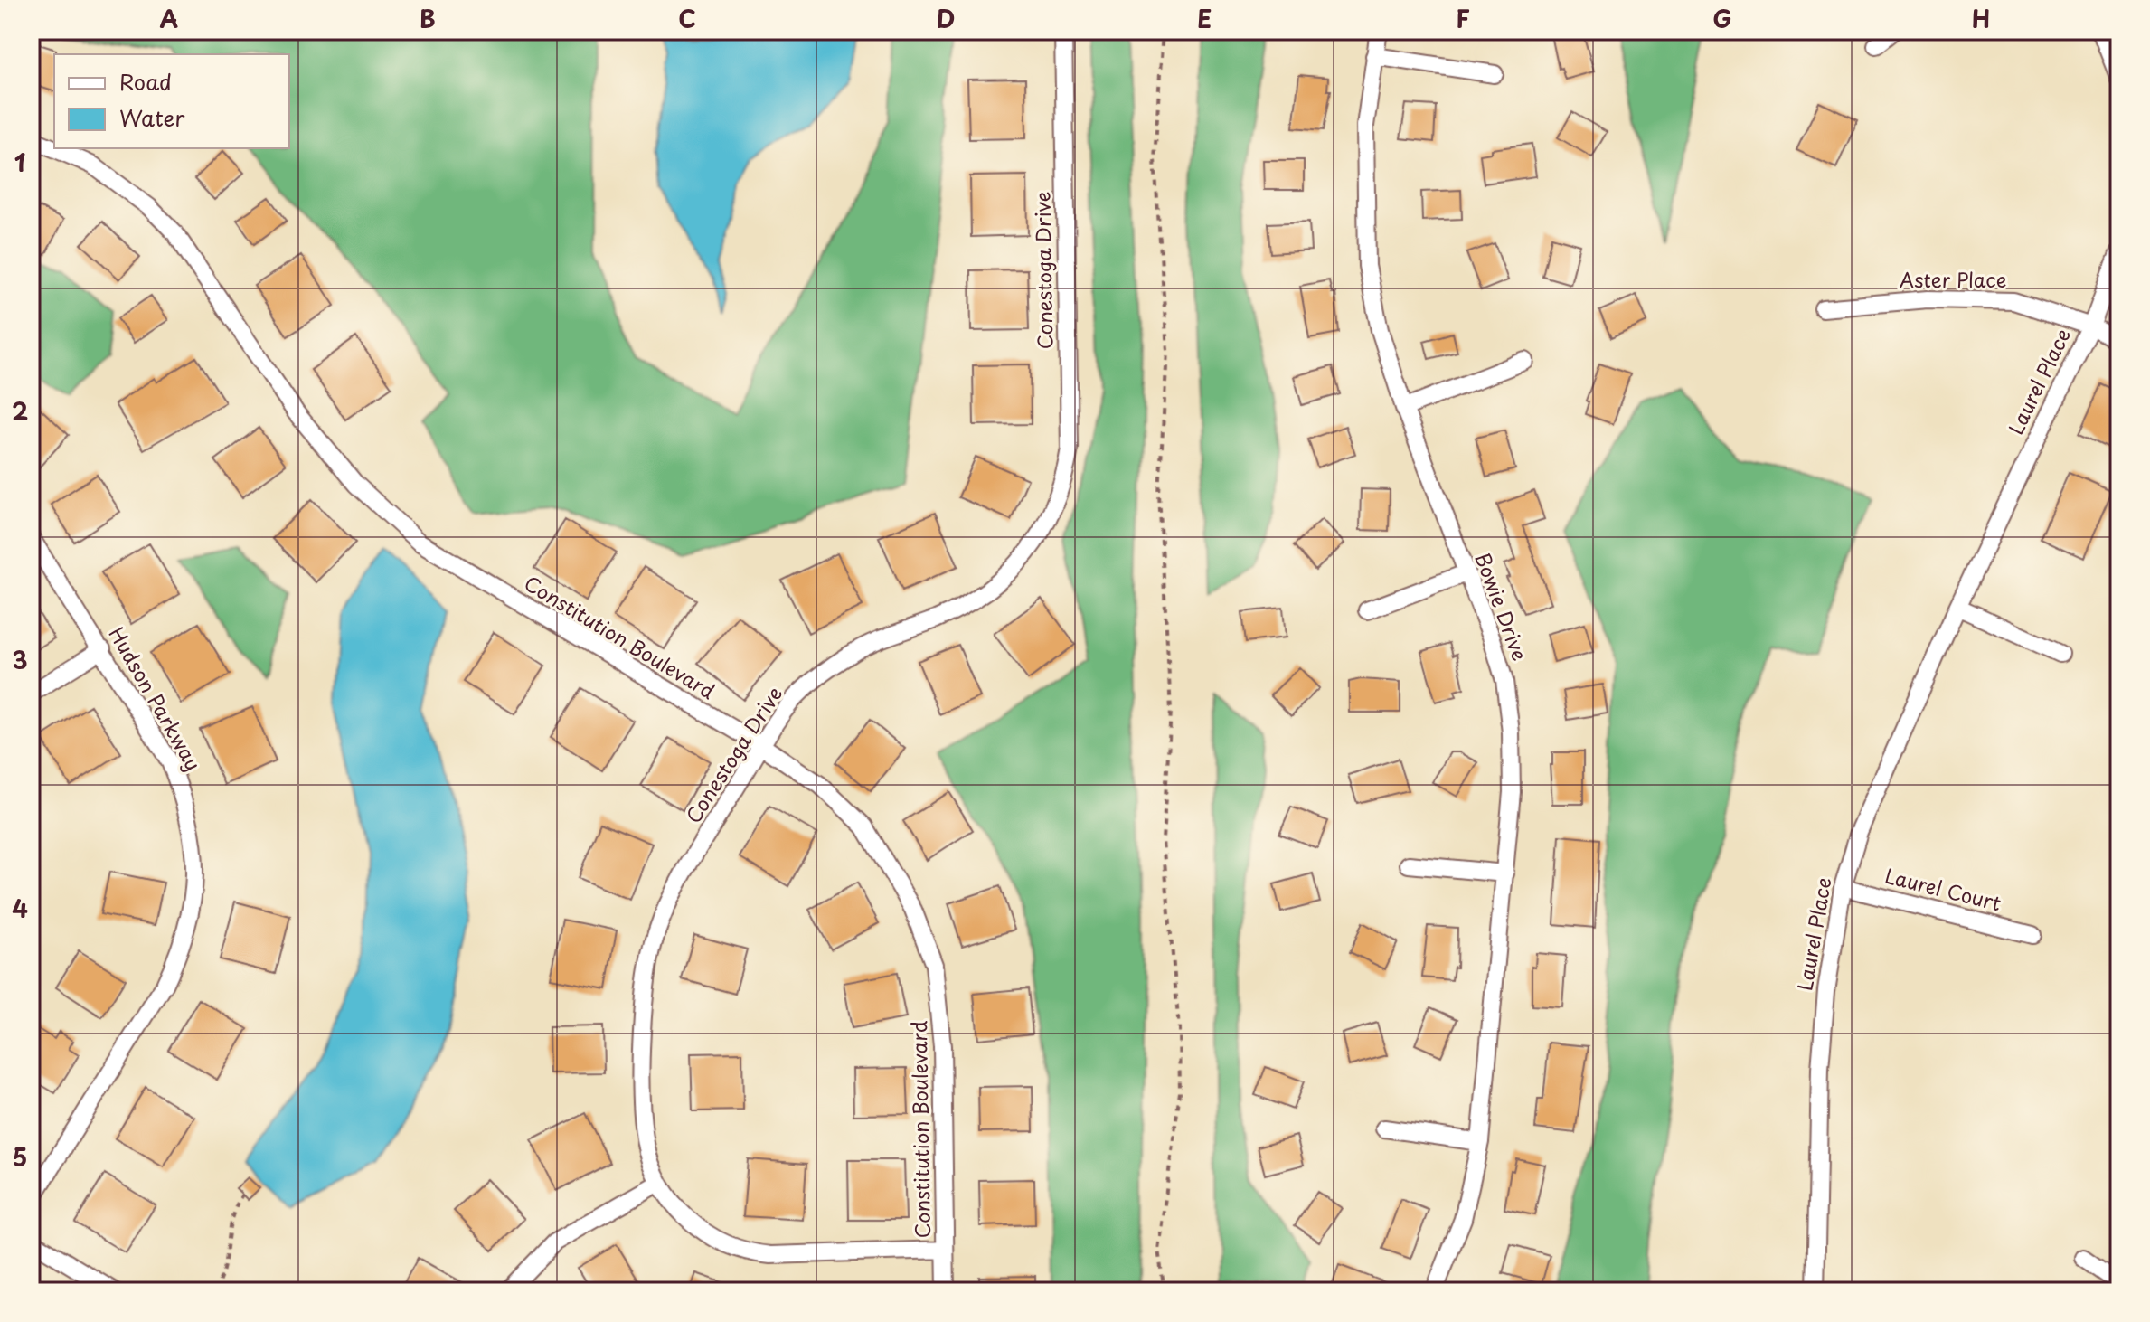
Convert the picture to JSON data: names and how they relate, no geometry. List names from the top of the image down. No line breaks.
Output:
{"streets":{"street":["Conestoga Drive","Aster Place","Laurel Place","Bowie Drive","Constitution Boulevard","Hudson Parkway","Laurel Court"]},"crossings":[["Conestoga Drive","Constitution Boulevard"],["Aster Place","Laurel Place"],["Laurel Place","Laurel Court"]],"legend":["Road","Water"],"grid":{"columns":["A","B","C","D","E","F","G","H"],"rows":["1","2","3","4","5"]}}
